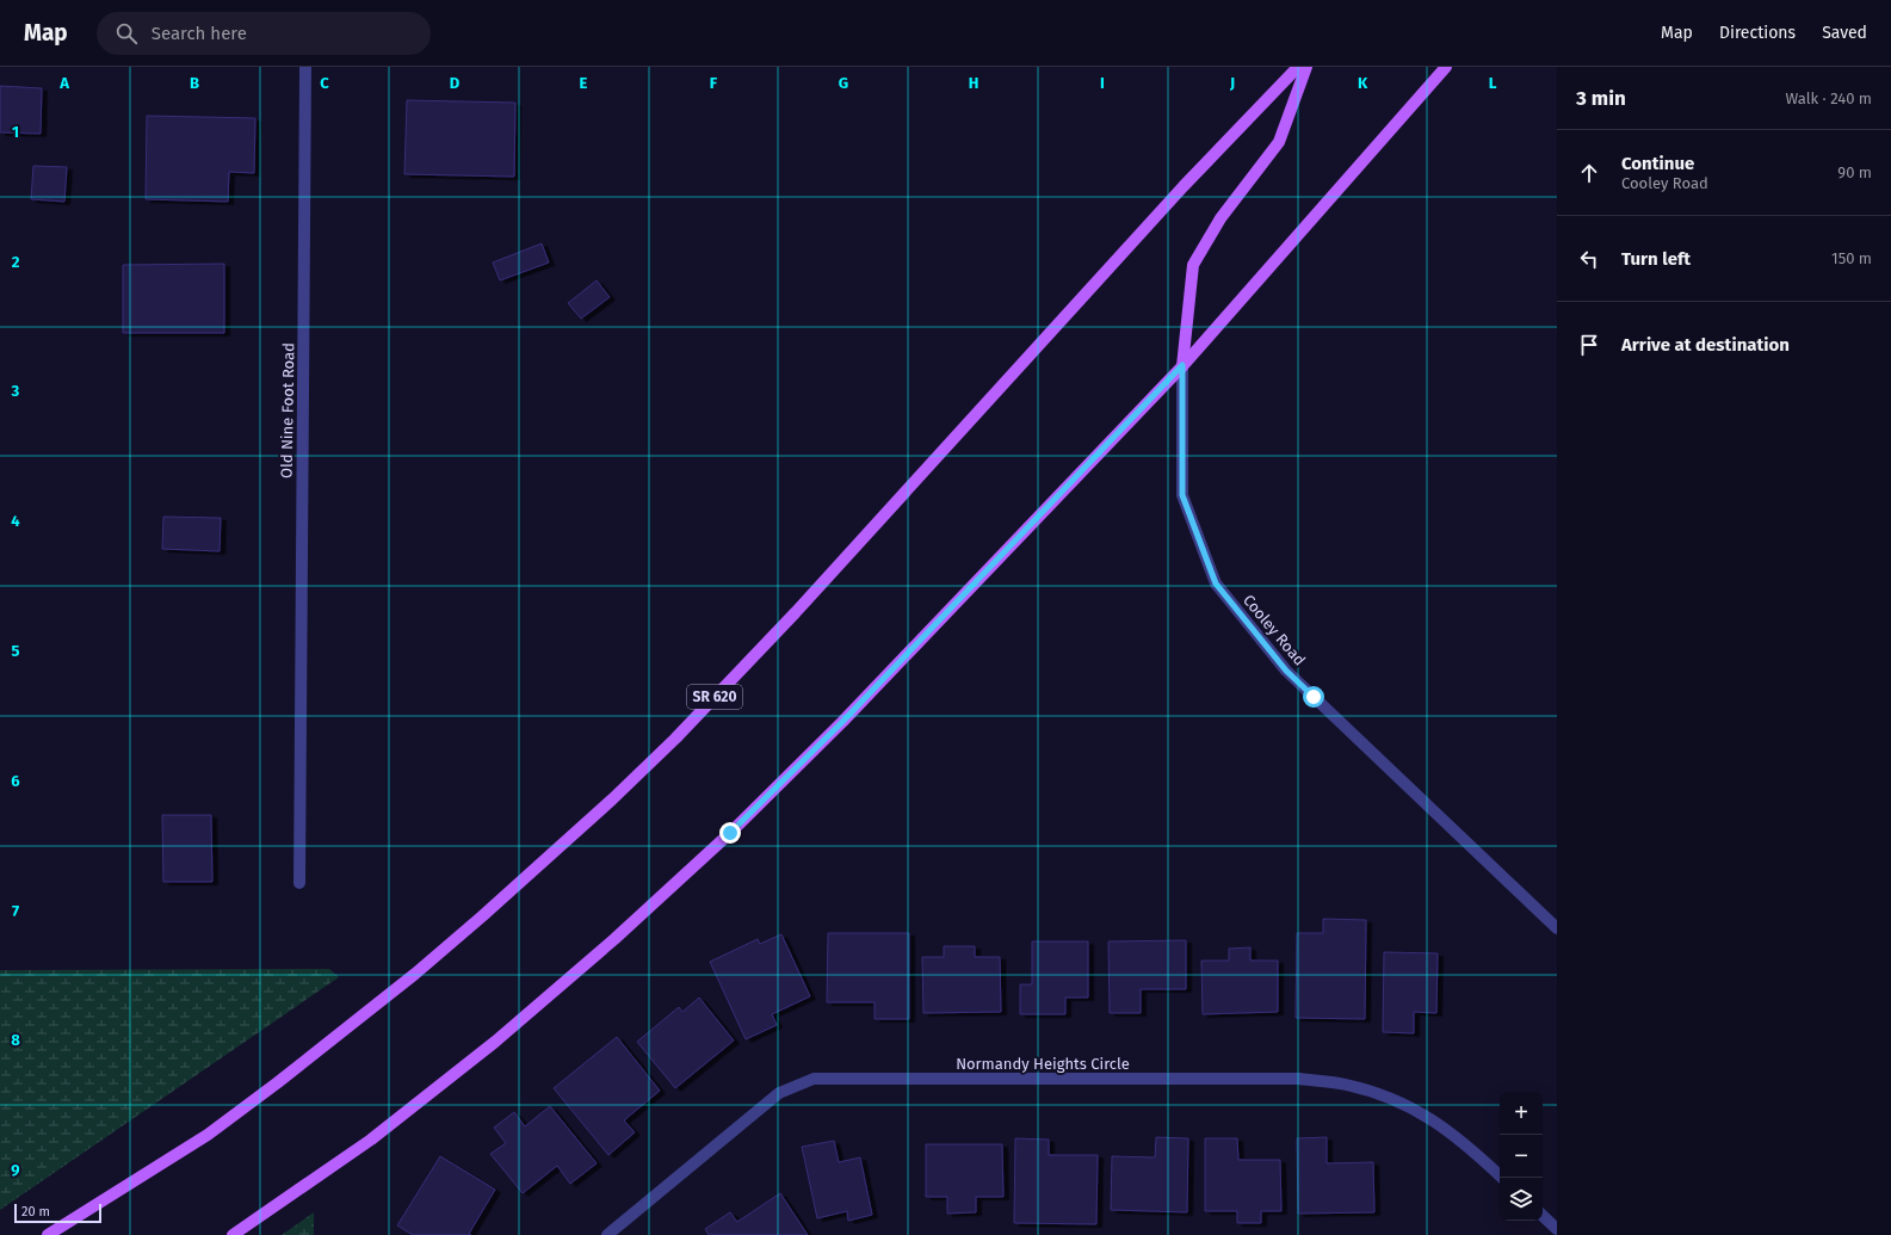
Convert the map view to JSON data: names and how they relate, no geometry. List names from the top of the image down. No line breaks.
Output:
{"streets":{"main road":["SR 620"],"street":["Old Nine Foot Road","Cooley Road","Normandy Heights Circle"]},"scale_bar":"20 m","page":{"header":"Map","search":"Search here","nav":["Map","Directions","Saved"],"heading":["3 min","Walk · 240 m"],"list":[["Continue","Cooley Road","90 m"],["Turn left","150 m"],"Arrive at destination"],"map_buttons":["+","−"],"scale":"20 m"},"grid":{"columns":["A","B","C","D","E","F","G","H","I","J","K","L"],"rows":["1","2","3","4","5","6","7","8","9"]}}
